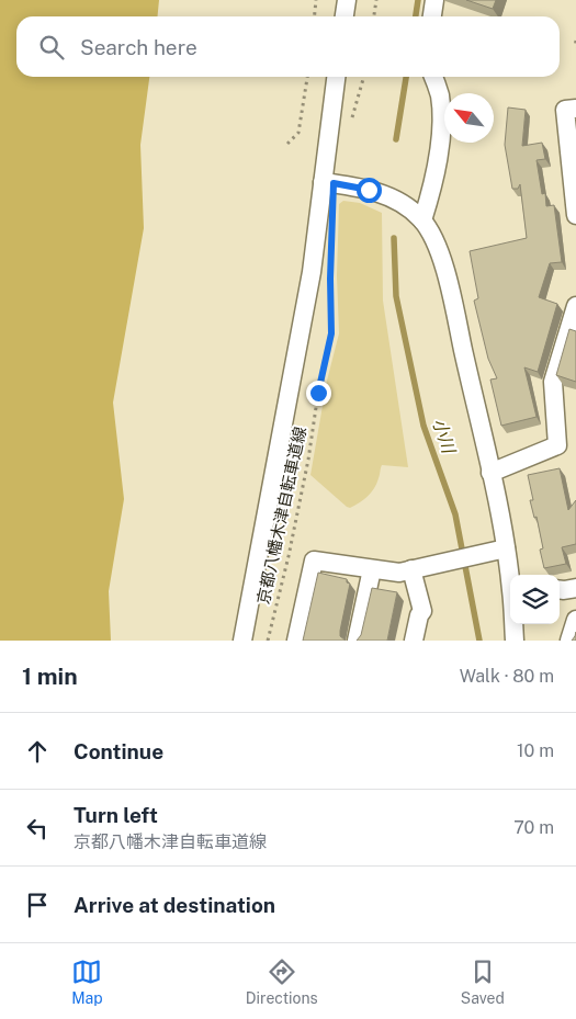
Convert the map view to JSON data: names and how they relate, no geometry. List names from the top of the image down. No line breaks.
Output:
{"streets":{"path":["京都八幡木津自転車道線"]},"water":["小川"],"north":"top left","page":{"search":"Search here","heading":["1 min","Walk · 80 m"],"list":[["Continue","10 m"],["Turn left","京都八幡木津自転車道線","70 m"],"Arrive at destination"],"nav":["Map","Directions","Saved"]}}
